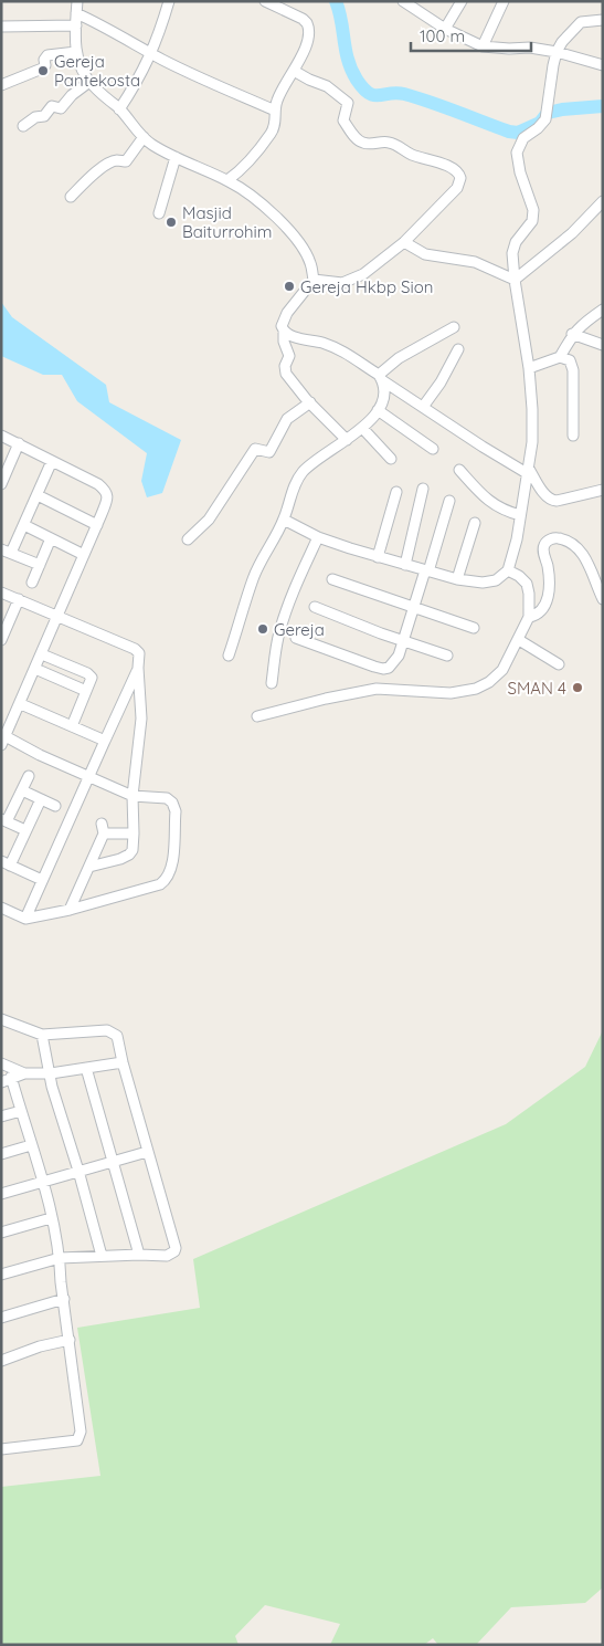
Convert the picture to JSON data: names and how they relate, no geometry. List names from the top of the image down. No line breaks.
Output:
{"places":["Gereja Pantekosta","Masjid Baiturrohim","Gereja Hkbp Sion","Gereja","SMAN 4"],"scale_bar":"100 m"}
